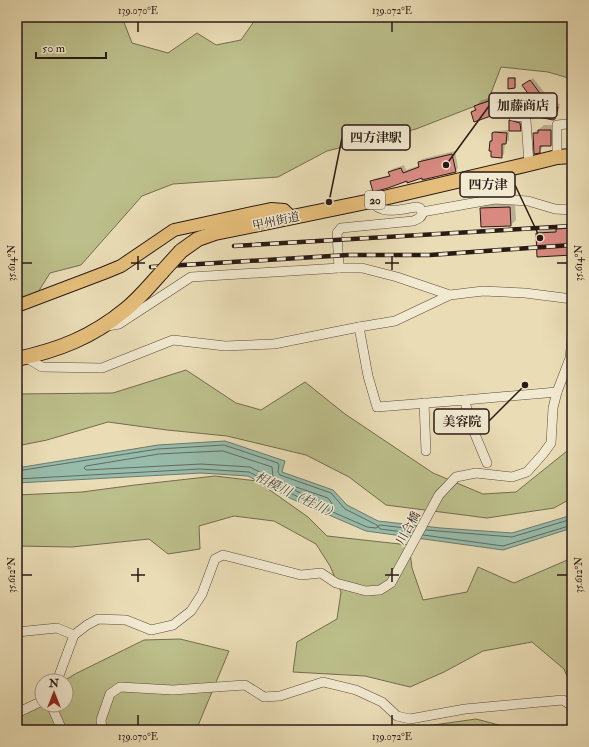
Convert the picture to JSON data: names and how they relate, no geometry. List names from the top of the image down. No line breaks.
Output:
{"streets":{"highway":["20","甲州街道"],"street":["川合橋"]},"water":["相模川（桂川）"],"places":["加藤商店","四方津駅","四方津","美容院"],"scale_bar":"50 m","north":"top","coordinates":["139.070°E","139.072°E","35.614°N","35.612°N"]}
